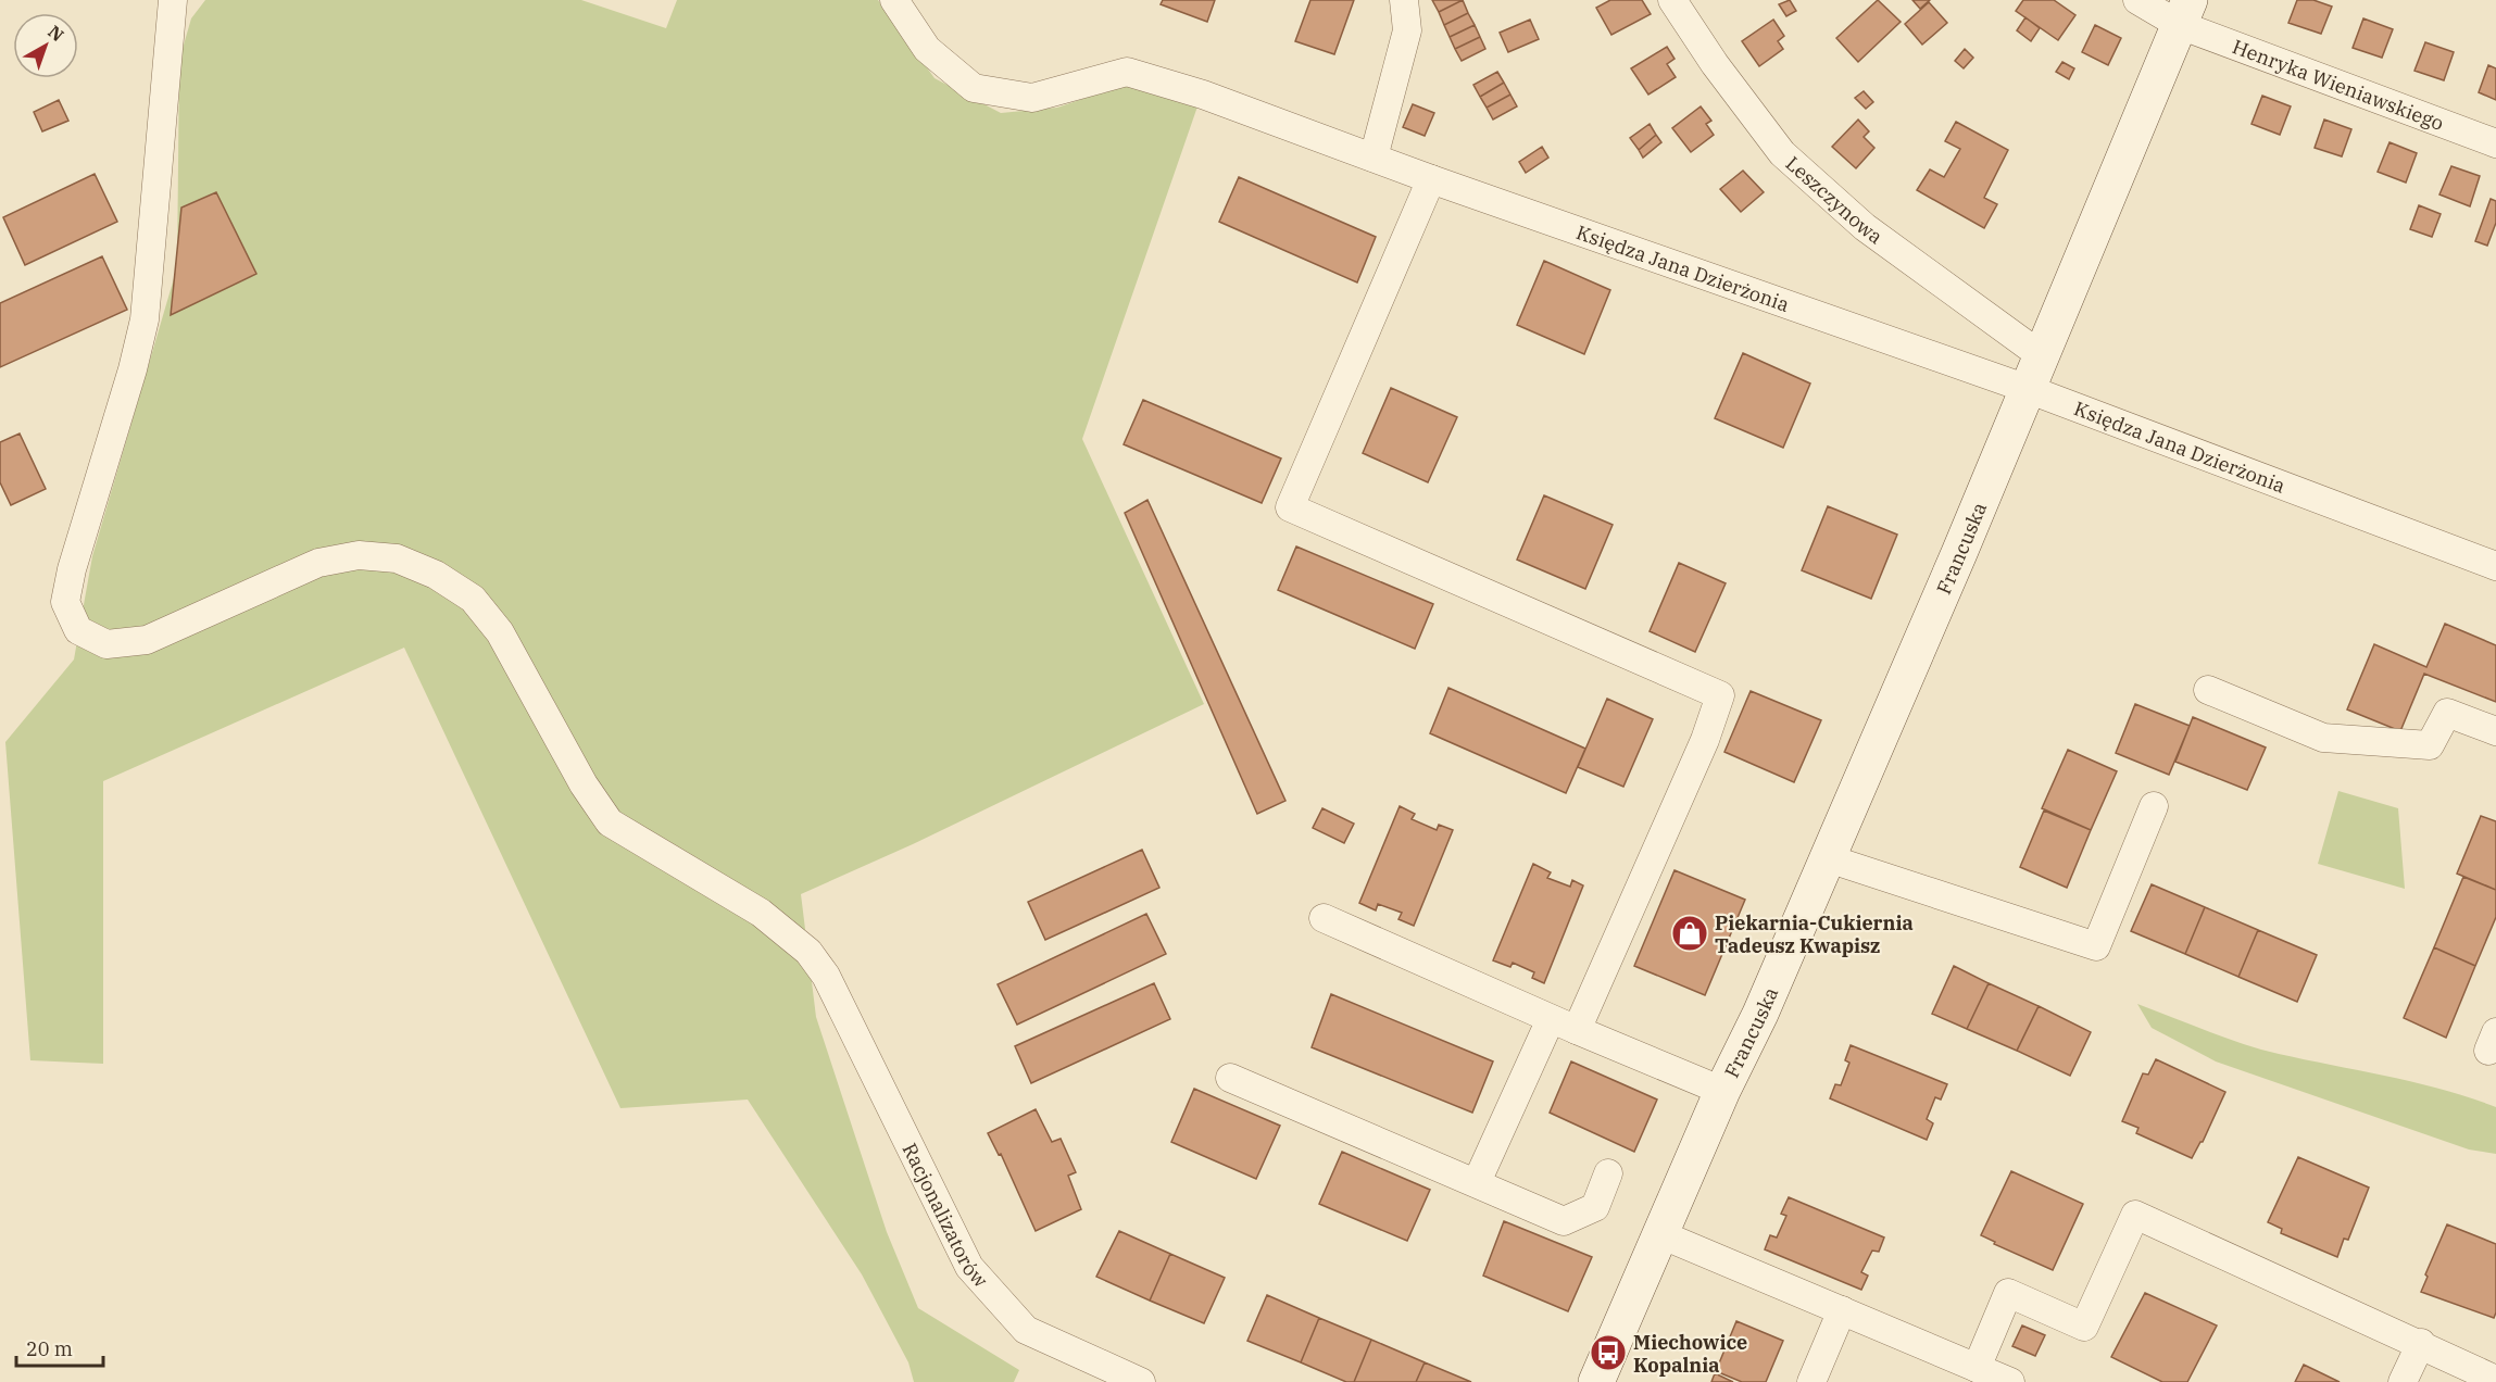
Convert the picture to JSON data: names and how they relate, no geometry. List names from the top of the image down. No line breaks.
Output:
{"streets":{"street":["Henryka Wieniawskiego","Leszczynowa","Księdza Jana Dzierżonia","Francuska","Racjonalizatorów"]},"crossings":[["Henryka Wieniawskiego","Francuska"],["Leszczynowa","Francuska"],["Księdza Jana Dzierżonia","Francuska"]],"places":{"shop":["Piekarnia-Cukiernia Tadeusz Kwapisz"],"bus stop":["Miechowice Kopalnia"]},"scale_bar":"20 m","north":"top right"}
